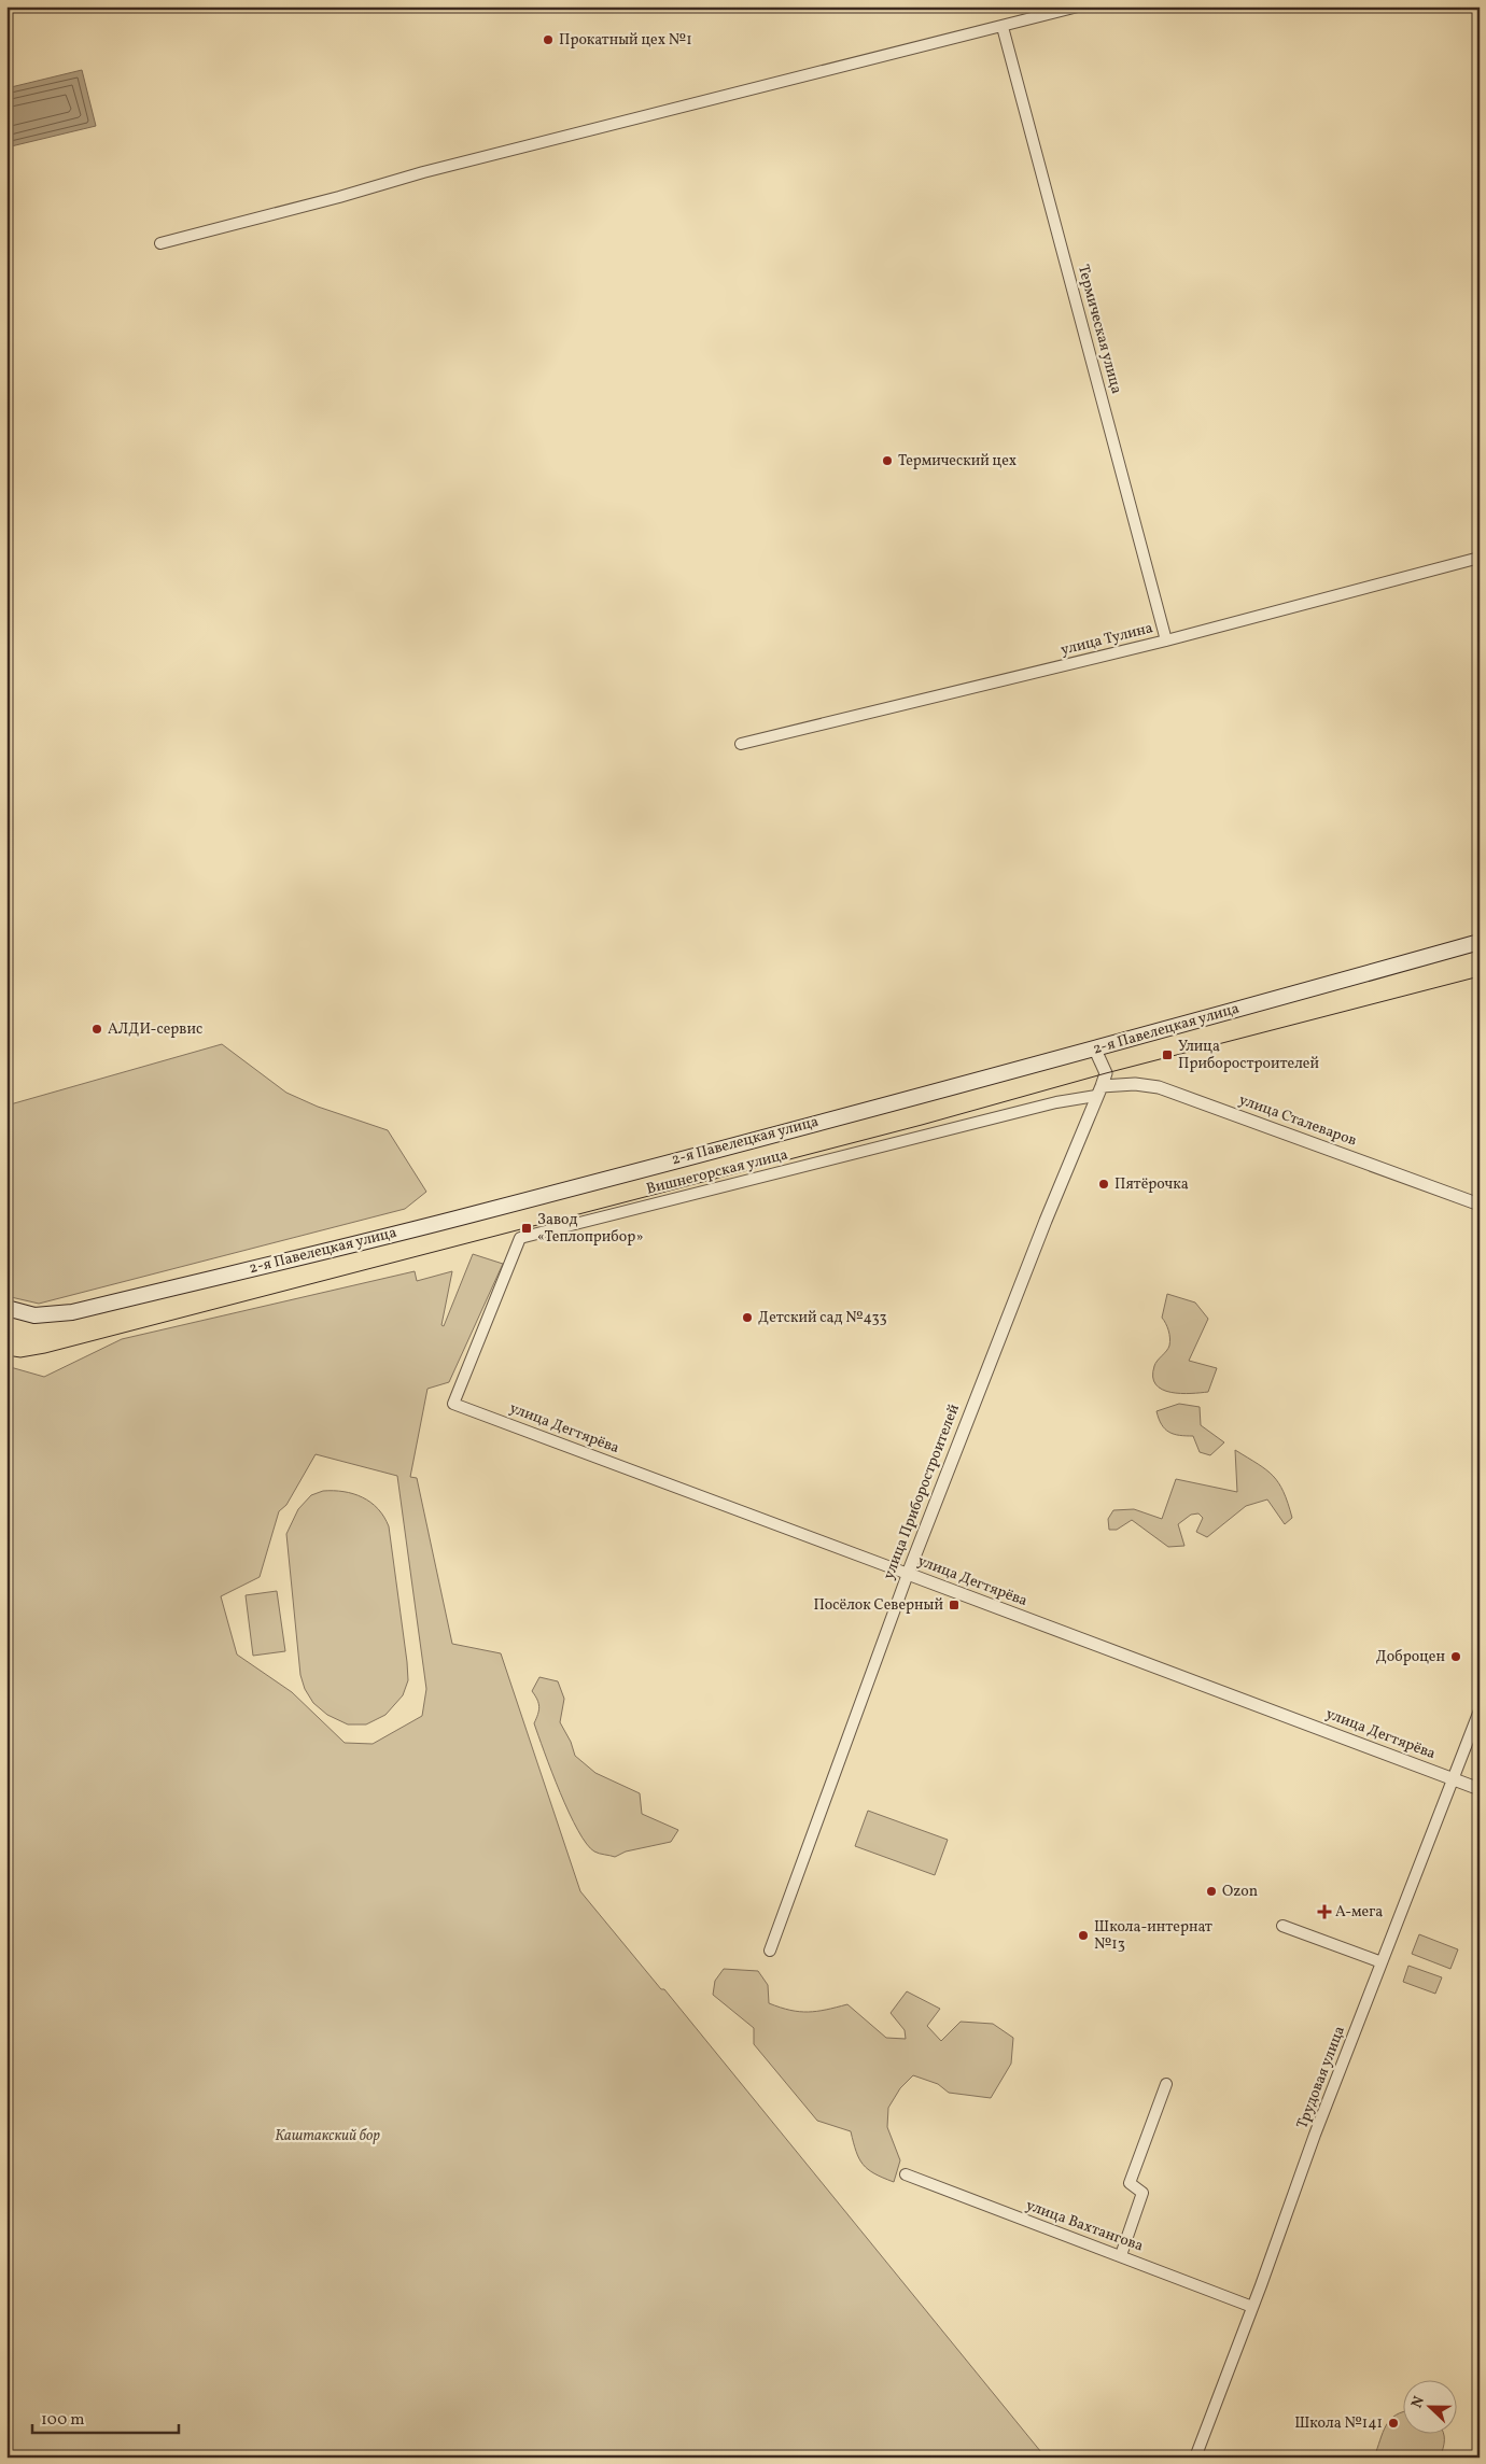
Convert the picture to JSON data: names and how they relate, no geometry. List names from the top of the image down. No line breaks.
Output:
{"streets":{"main road":["2-я Павелецкая улица"],"street":["Термическая улица","улица Тулина","улица Сталеваров","Вишнегорская улица","улица Дегтярёва","улица Приборостроителей","Трудовая улица","улица Вахтангова"]},"crossings":[["Термическая улица","улица Тулина"],["2-я Павелецкая улица","улица Приборостроителей"],["улица Сталеваров","Вишнегорская улица"],["улица Сталеваров","улица Приборостроителей"],["Вишнегорская улица","улица Дегтярёва"],["Вишнегорская улица","улица Приборостроителей"],["улица Дегтярёва","улица Приборостроителей"],["улица Дегтярёва","Трудовая улица"],["Трудовая улица","улица Вахтангова"]],"parks":["Каштакский бор"],"places":{"other":["Прокатный цех №1","Термический цех","АЛДИ-сервис","Пятёрочка","Детский сад №433","Доброцен","Ozon","Школа-интернат №13","Школа №141"],"transit":["Улица Приборостроителей","Завод «Теплоприбор»","Посёлок Северный"],"health":["А-мега"]},"scale_bar":"100 m","north":"left"}
